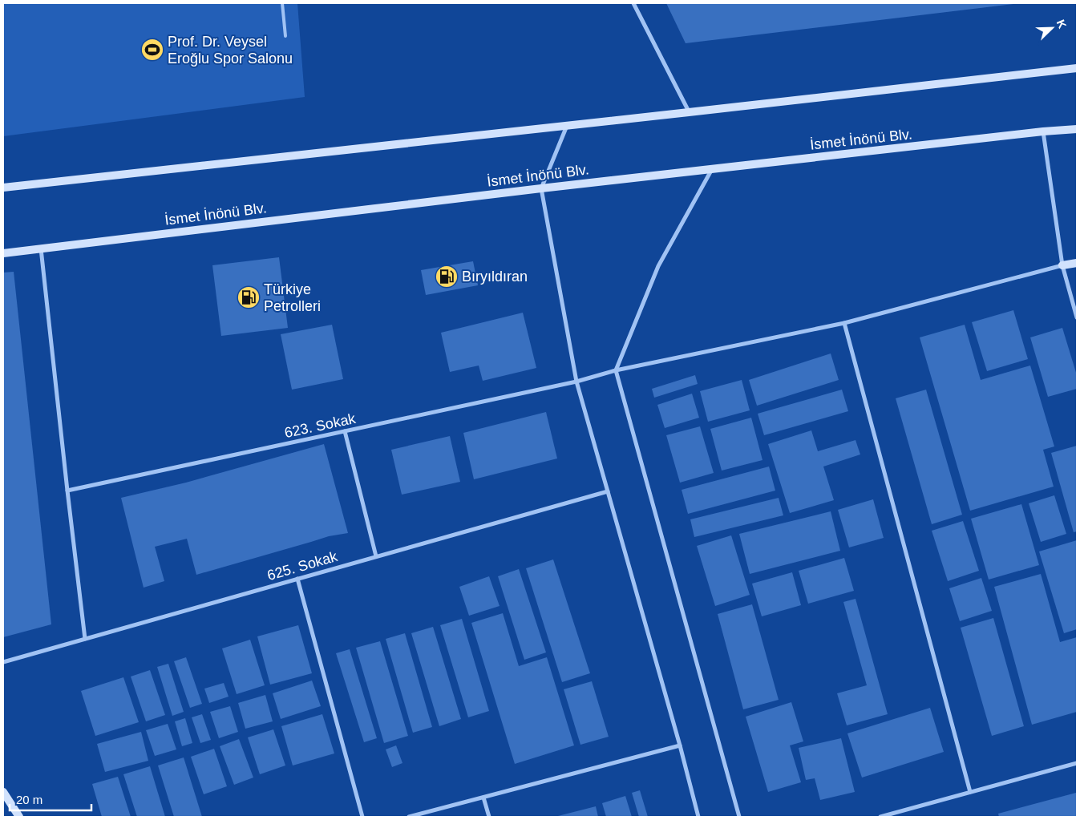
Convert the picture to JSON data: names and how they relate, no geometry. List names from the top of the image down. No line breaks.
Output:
{"streets":{"main road":["İsmet İnönü Blv."],"street":["623. Sokak","625. Sokak"]},"places":{"sports":["Prof. Dr. Veysel Eroğlu Spor Salonu"],"fuel station":["Bıryıldıran","Türkiye Petrolleri"]},"scale_bar":"20 m","north":"top right"}
